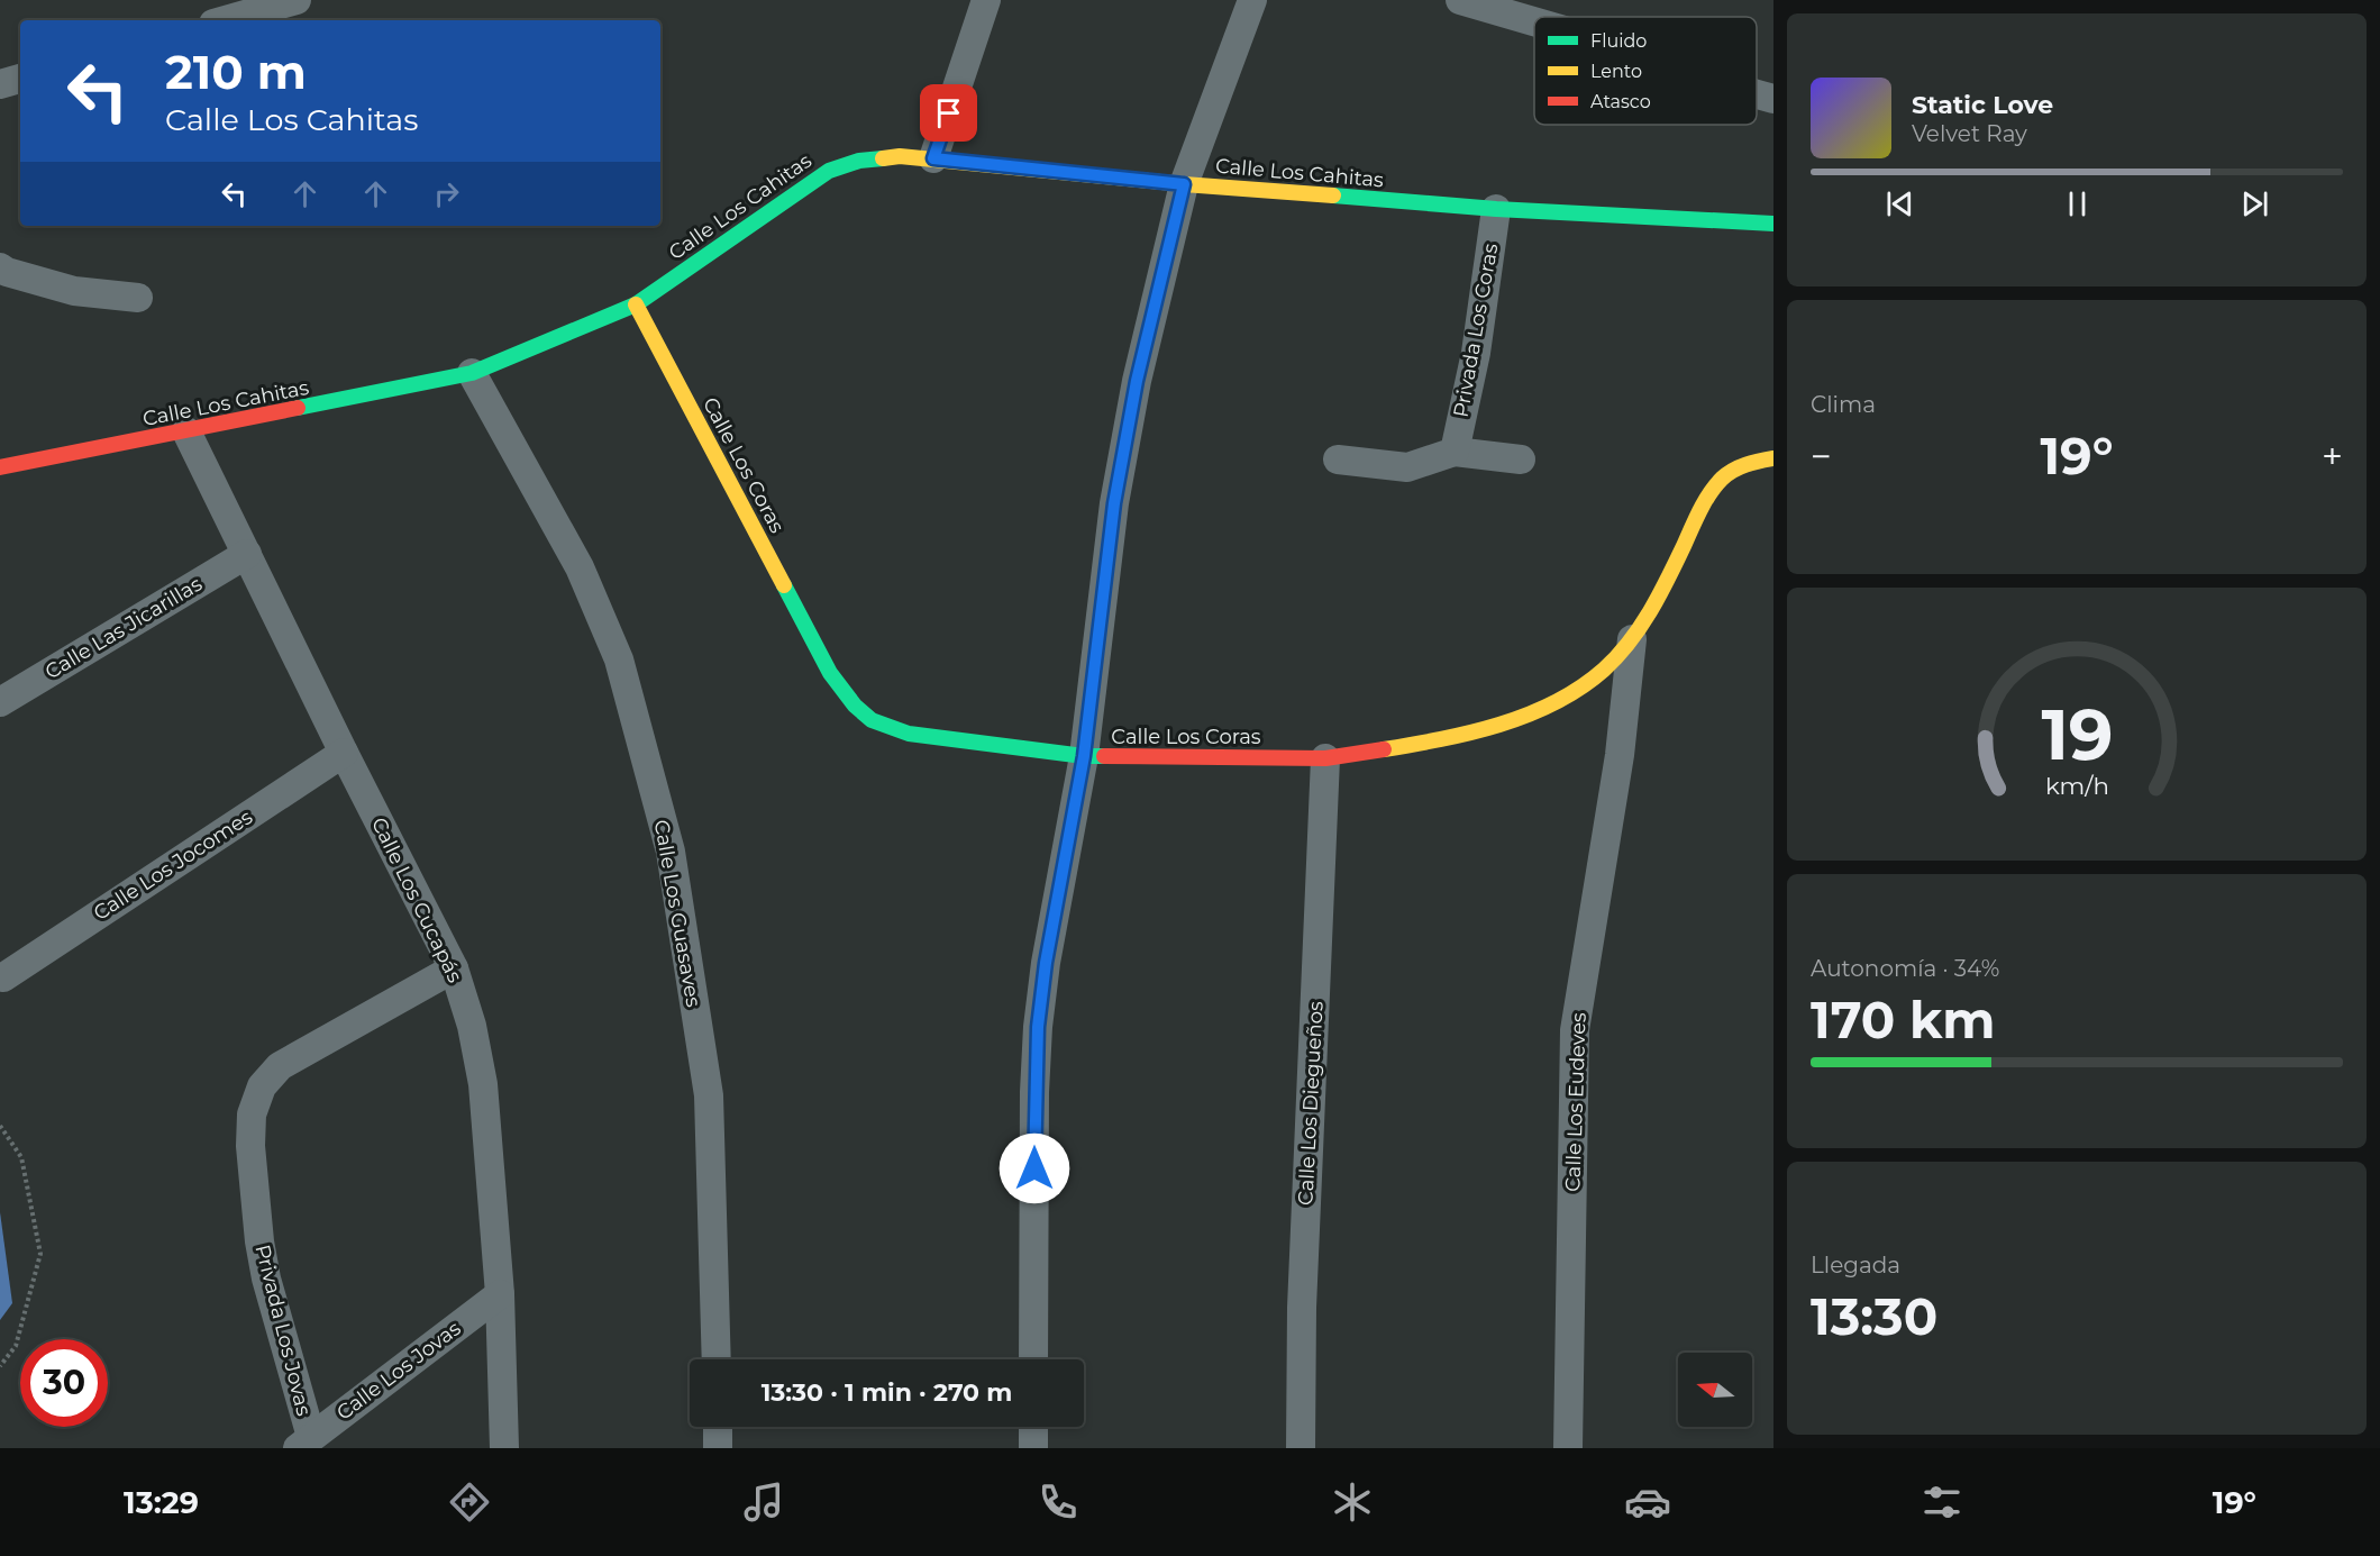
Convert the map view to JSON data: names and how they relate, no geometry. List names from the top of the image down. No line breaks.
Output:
{"streets":{"street":["Calle Los Cahitas","Privada Los Coras","Calle Los Coras","Calle Las Jicarillas","Calle Los Jocomes","Calle Los Cucapás","Calle Los Guasaves","Calle Los Eudeves","Calle Los Diegueños","Privada Los Jovas","Calle Los Jovas"]},"crossings":[["Calle Los Cahitas","Privada Los Coras"],["Calle Los Cahitas","Calle Los Coras"],["Calle Los Cahitas","Calle Los Cucapás"],["Calle Los Cahitas","Calle Los Guasaves"],["Calle Los Coras","Calle Los Eudeves"],["Calle Los Coras","Calle Los Diegueños"],["Calle Las Jicarillas","Calle Los Cucapás"],["Calle Los Jocomes","Calle Los Cucapás"],["Calle Los Cucapás","Privada Los Jovas"],["Calle Los Cucapás","Calle Los Jovas"],["Privada Los Jovas","Calle Los Jovas"]],"legend":["Fluido","Lento","Atasco"],"north":"left","page":{"turn":["210 m","Calle Los Cahitas"],"song":["Static Love","Velvet Ray"],"tile":["Clima",["Autonomía · 34%","170 km"],["Llegada","13:30"]],"heat":["−","19°","+"],"limit":"30","trip":"13:30 · 1 min · 270 m","tabs":["13:29","19°"],"gauge":["19","km/h"]}}
